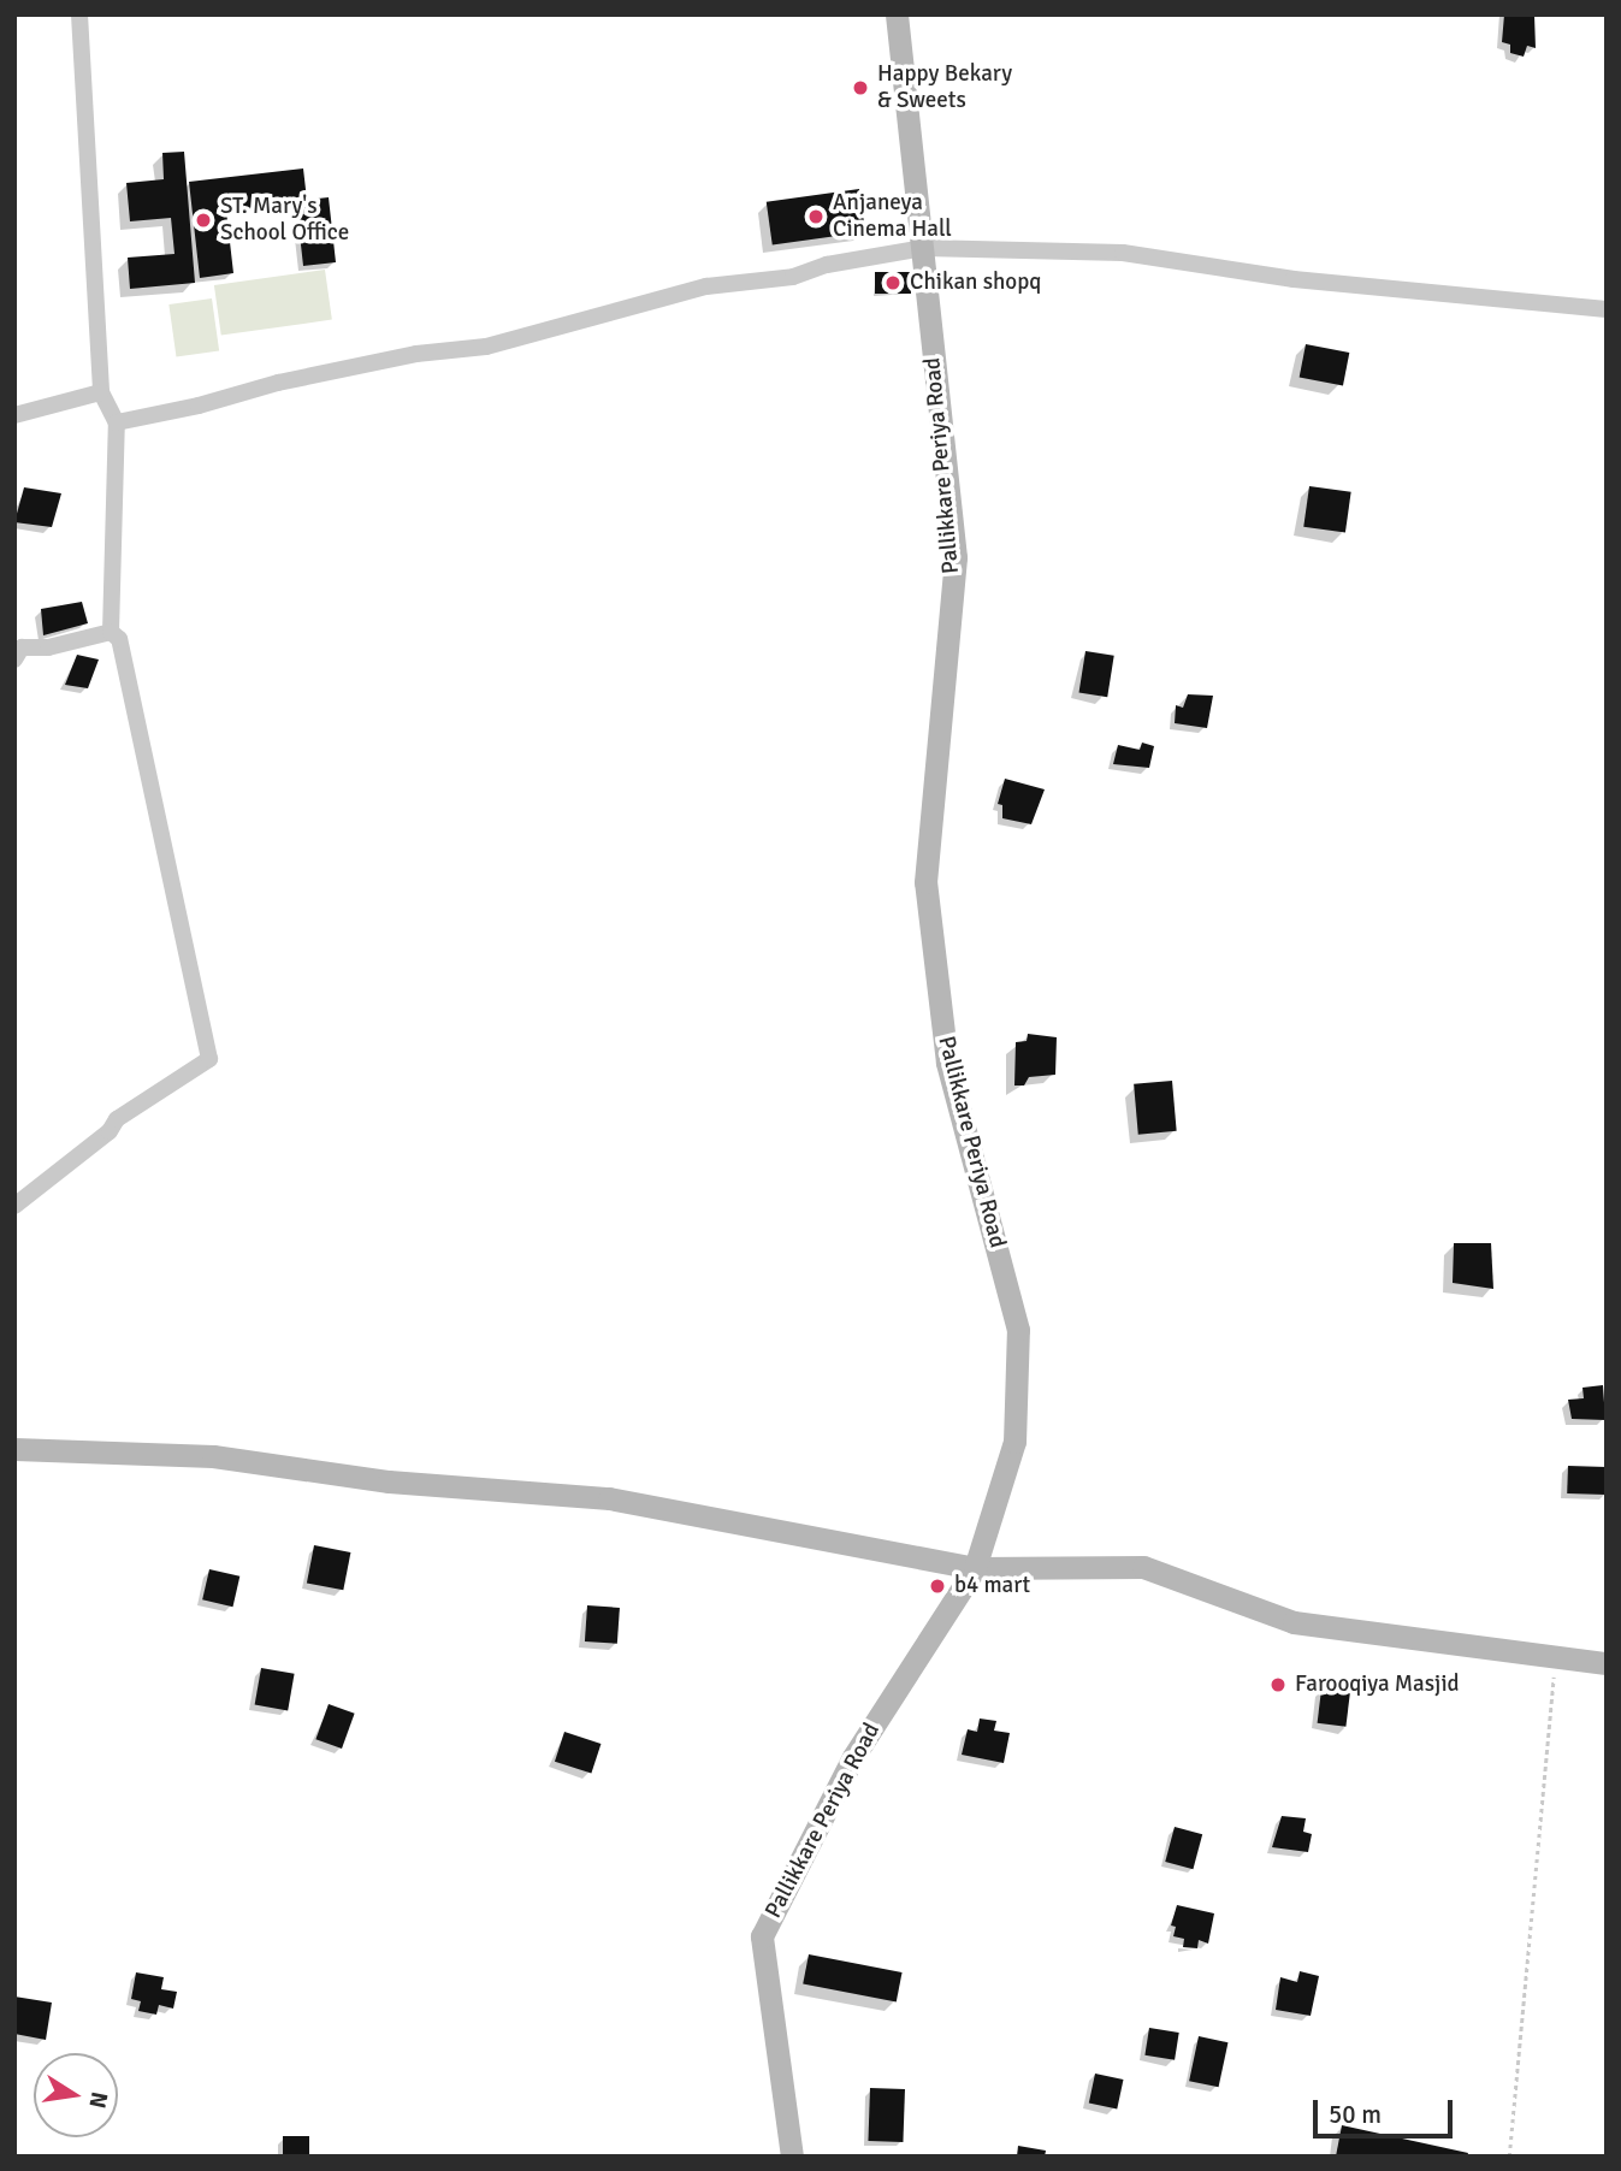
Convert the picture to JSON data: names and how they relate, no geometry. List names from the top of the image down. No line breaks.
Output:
{"streets":{"main road":["Pallikkare Periya Road"]},"places":["Happy Bekary & Sweets","Anjaneya Cinema Hall","ST. Mary's School Office","Chikan shopq","b4 mart","Farooqiya Masjid"],"scale_bar":"50 m","north":"right"}
